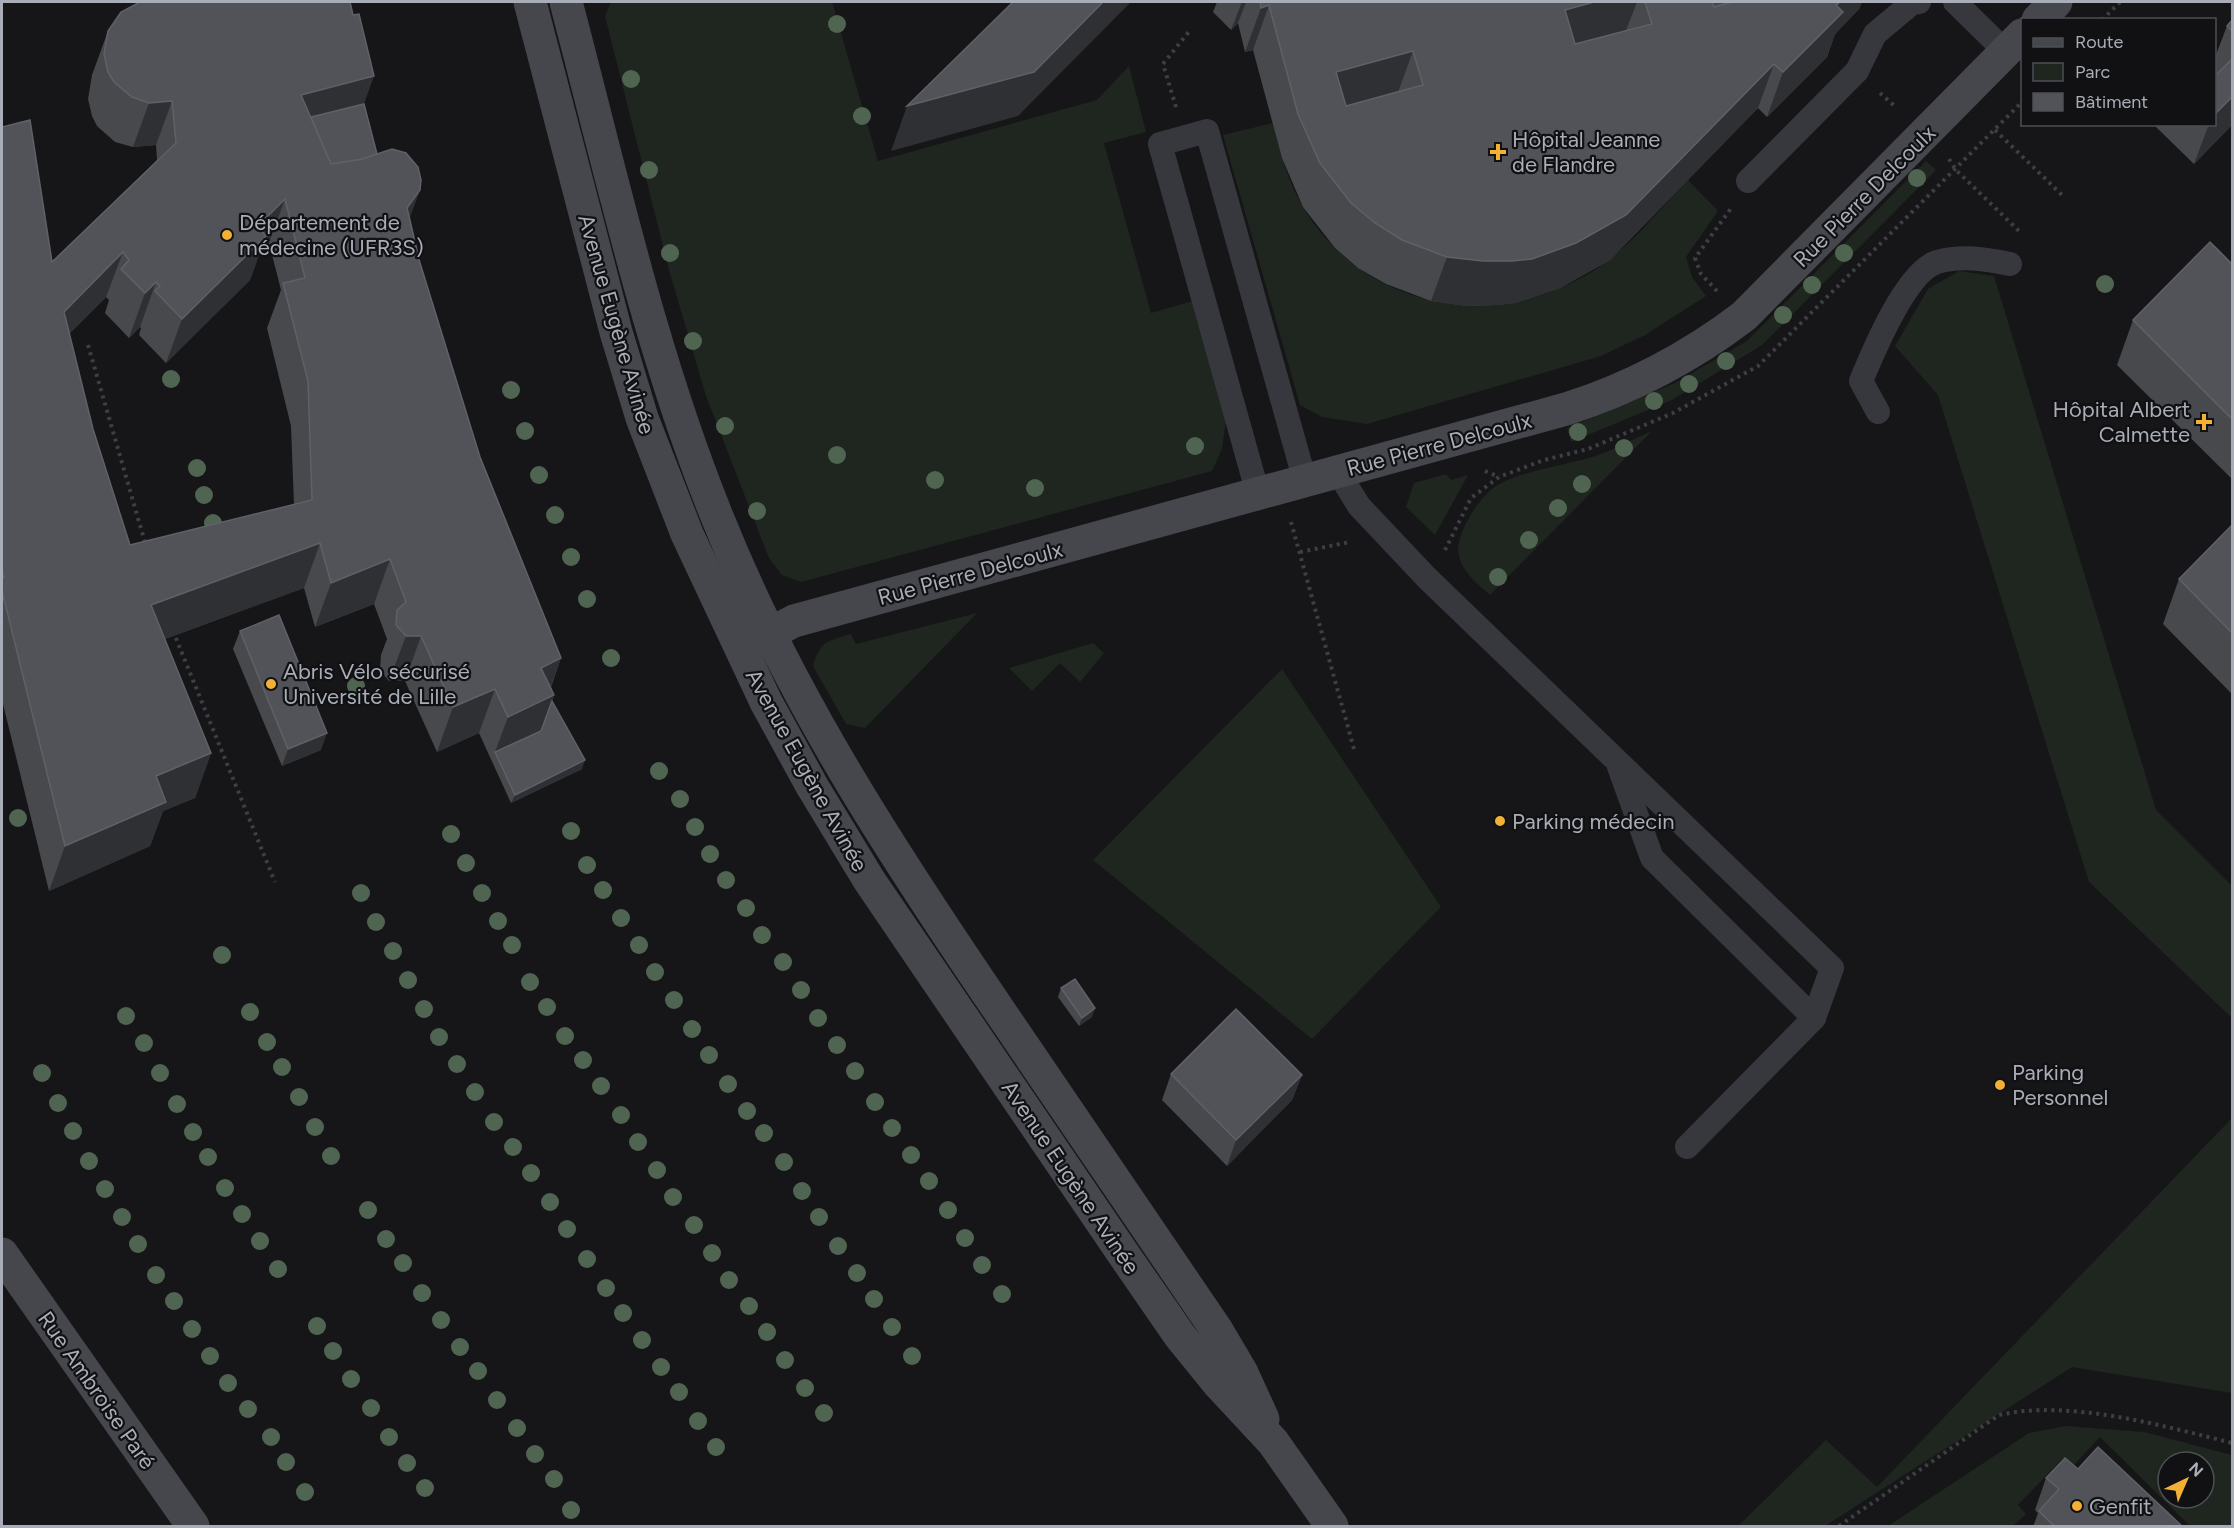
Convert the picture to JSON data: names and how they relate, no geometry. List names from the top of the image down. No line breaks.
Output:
{"streets":{"street":["Rue Pierre Delcoulx","Avenue Eugène Avinée","Rue Ambroise Paré"]},"crossings":[["Rue Pierre Delcoulx","Avenue Eugène Avinée"]],"places":{"health":["Hôpital Jeanne de Flandre","Hôpital Albert Calmette"],"other":["Département de médecine (UFR3S)","Abris Vélo sécurisé Université de Lille","Parking médecin","Parking Personnel","Genfit"]},"legend":["Route","Parc","Bâtiment"],"north":"top right"}
